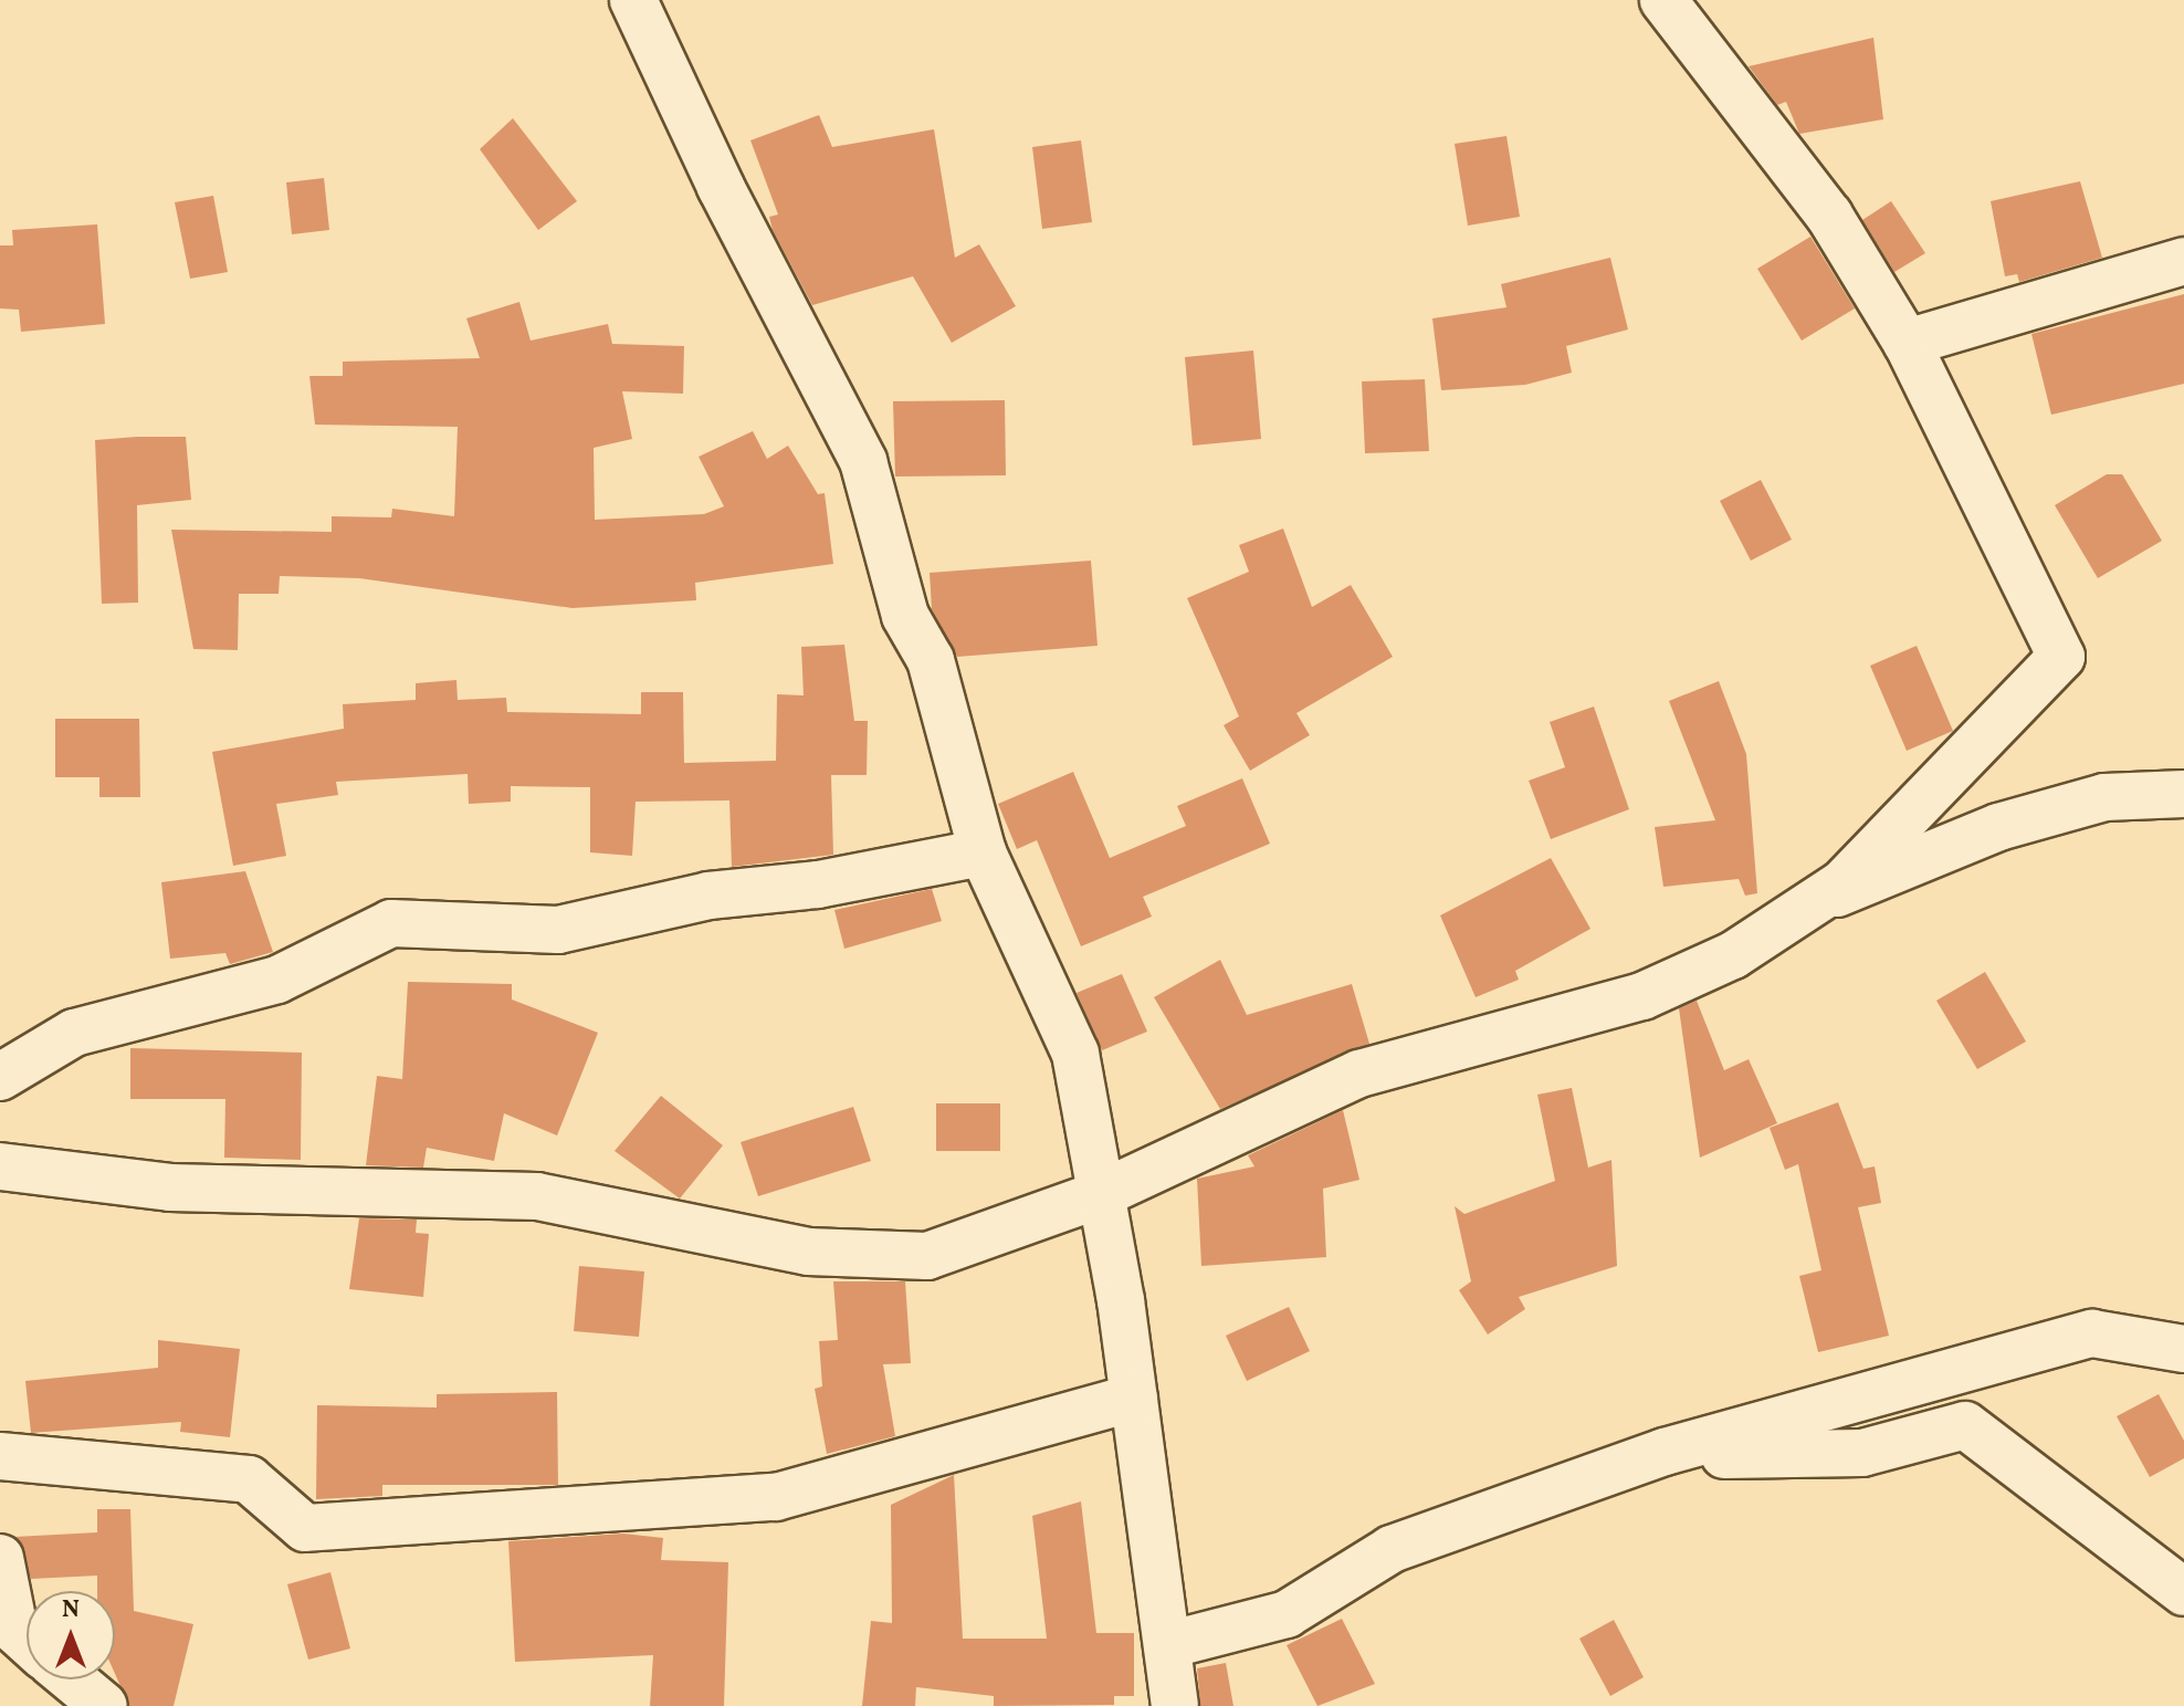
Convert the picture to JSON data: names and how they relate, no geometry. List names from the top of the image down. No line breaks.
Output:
{"north":"top"}
